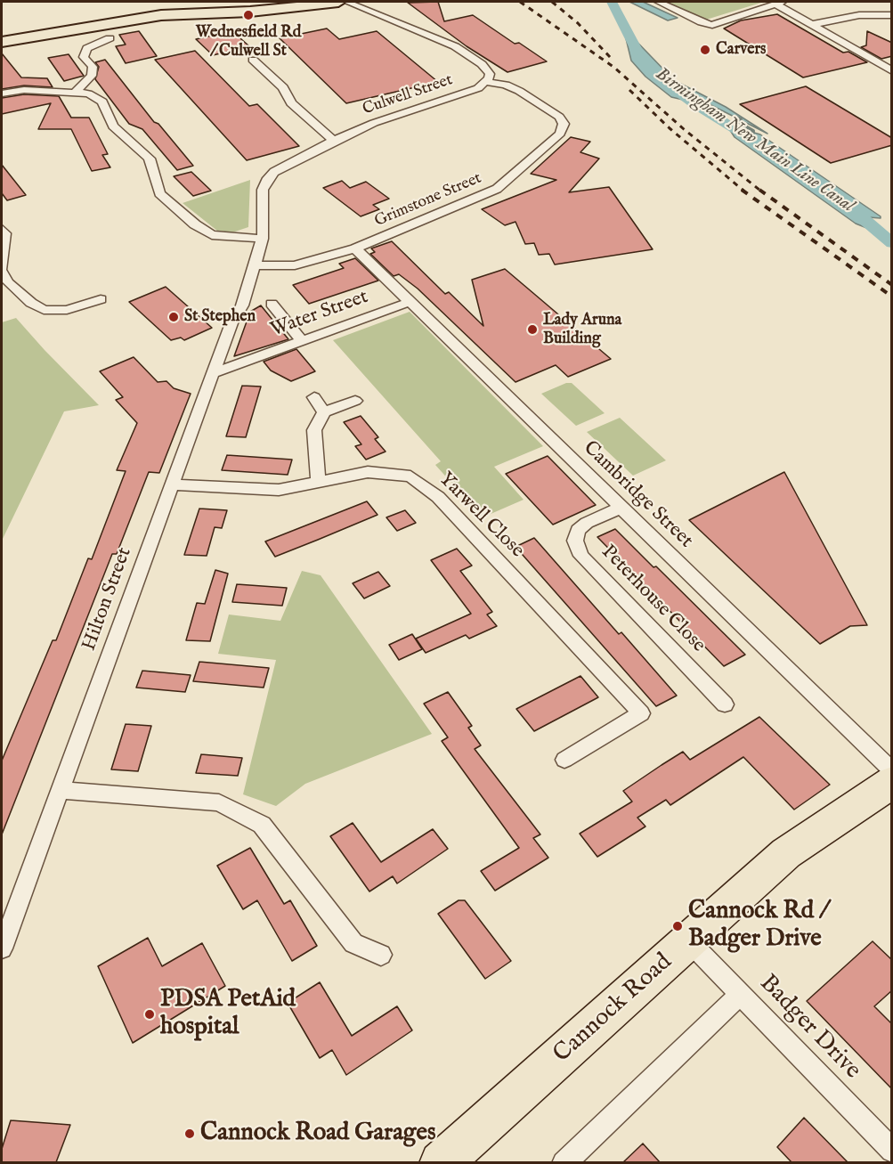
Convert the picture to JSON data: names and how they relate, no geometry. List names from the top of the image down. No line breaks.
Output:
{"streets":{"highway":["Cannock Road"],"street":["Culwell Street","Grimstone Street","Water Street","Cambridge Street","Yarwell Close","Hilton Street","Peterhouse Close","Badger Drive"]},"crossings":[["Culwell Street","Grimstone Street"],["Culwell Street","Hilton Street"],["Grimstone Street","Cambridge Street"],["Grimstone Street","Hilton Street"],["Water Street","Cambridge Street"],["Water Street","Hilton Street"],["Cambridge Street","Peterhouse Close"],["Yarwell Close","Hilton Street"],["Cannock Road","Badger Drive"]],"water":["Birmingham New Main Line Canal"],"places":["Wednesfield Rd / Culwell St","Carvers","St Stephen","Lady Aruna Building","Cannock Rd / Badger Drive","PDSA PetAid hospital","Cannock Road Garages"]}
